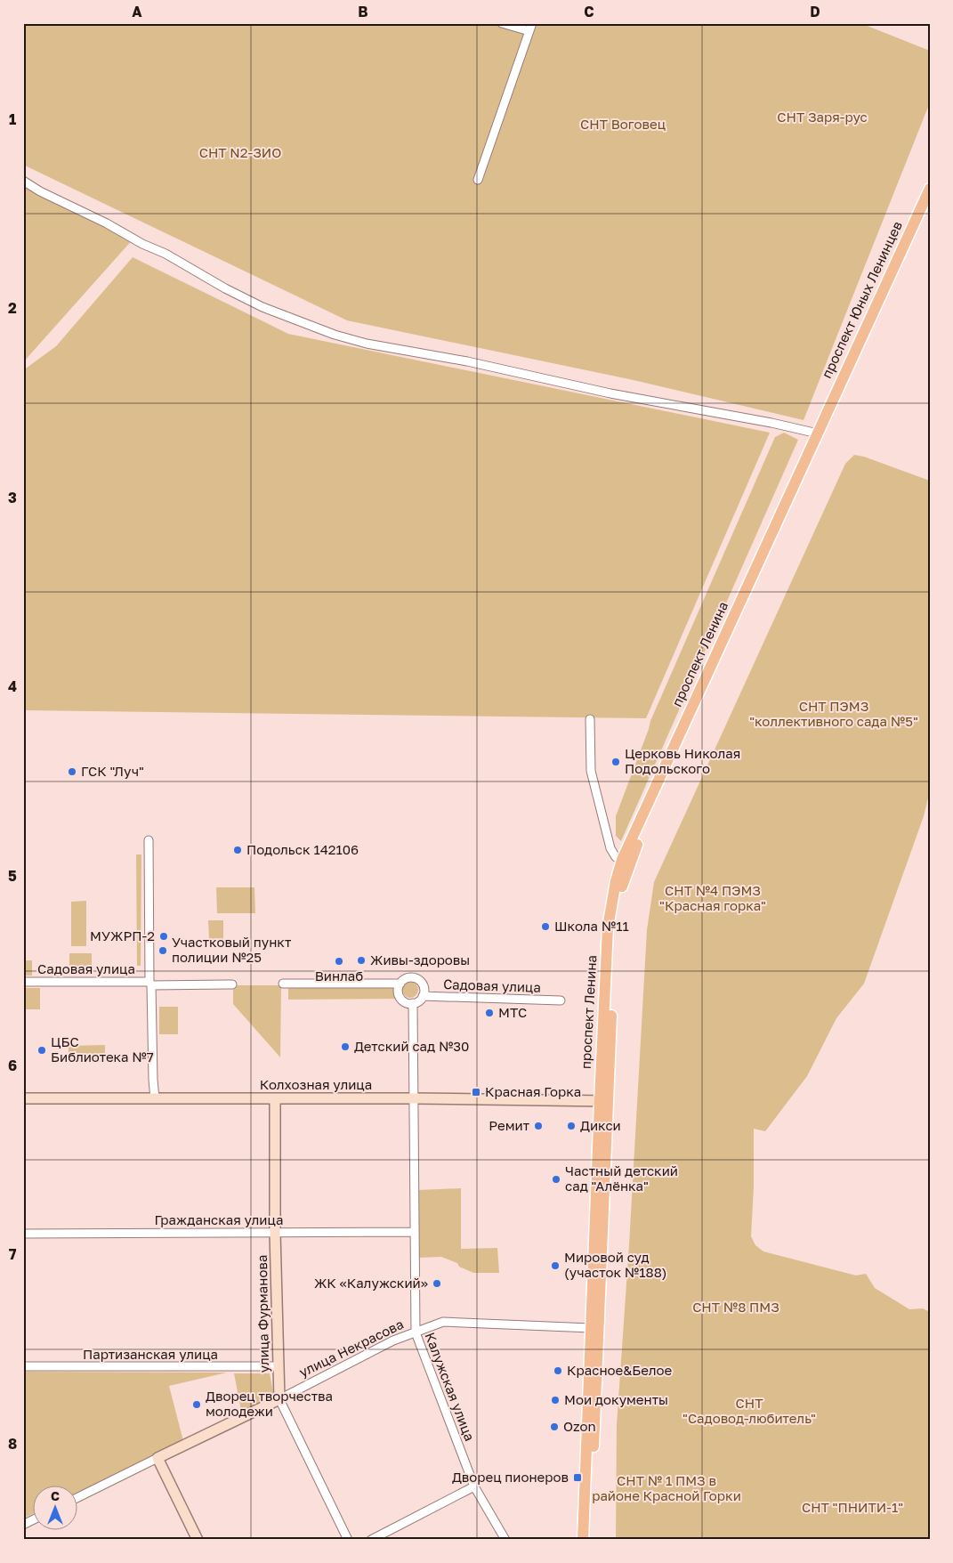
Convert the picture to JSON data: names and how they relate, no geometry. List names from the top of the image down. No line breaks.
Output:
{"streets":{"main road":["проспект Юных Ленинцев","проспект Ленина"],"street":["Садовая улица","Колхозная улица","Гражданская улица","улица Фурманова","улица Некрасова","Партизанская улица","Калужская улица"]},"crossings":[["проспект Юных Ленинцев","проспект Ленина"],["проспект Ленина","Колхозная улица"],["проспект Ленина","улица Некрасова"],["Садовая улица","Калужская улица"],["Колхозная улица","улица Фурманова"],["Колхозная улица","Калужская улица"],["Гражданская улица","улица Фурманова"],["Гражданская улица","Калужская улица"],["улица Фурманова","улица Некрасова"],["улица Фурманова","Партизанская улица"],["улица Некрасова","Калужская улица"]],"parks":["СНТ Заря-рус","СНТ Воговец","СНТ N2-ЗИО","СНТ ПЭМЗ \"коллективного сада №5\"","СНТ №4 ПЭМЗ \"Красная горка\"","СНТ №8 ПМЗ","СНТ \"Садовод-любитель\"","СНТ № 1 ПМЗ в районе Красной Горки","СНТ \"ПНИТИ-1\""],"places":{"other":["Церковь Николая Подольского","ГСК \"Луч\"","Подольск 142106","Школа №11","МУЖРП-2","Участковый пункт полиции №25","Живы-здоровы","Винлаб","МТС","Детский сад №30","ЦБС Библиотека №7","Ремит","Дикси","Частный детский сад \"Алёнка\"","Мировой суд (участок №188)","ЖК «Калужский»","Красное&Белое","Мои документы","Дворец творчества молодежи","Ozon"],"transit":["Красная Горка","Дворец пионеров"]},"north":"top","grid":{"columns":["A","B","C","D"],"rows":["1","2","3","4","5","6","7","8"]}}
